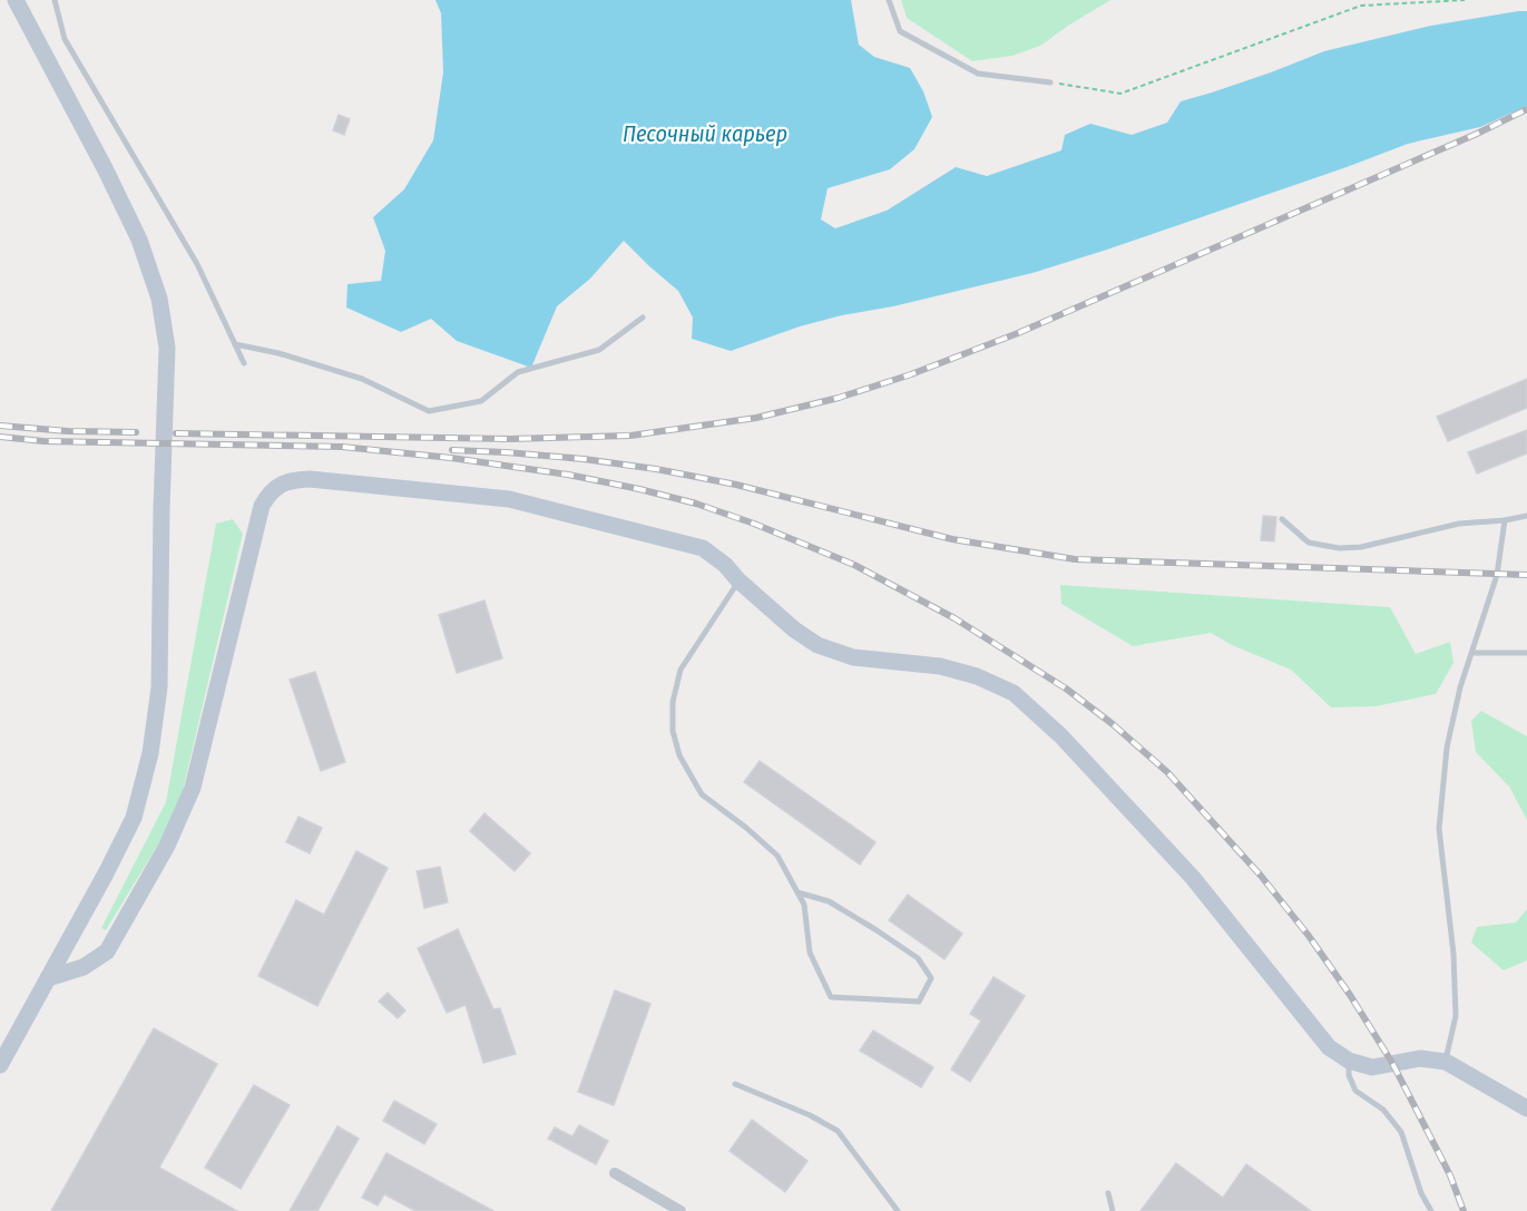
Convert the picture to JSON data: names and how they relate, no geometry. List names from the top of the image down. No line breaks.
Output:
{"water":["Песочный карьер"]}
